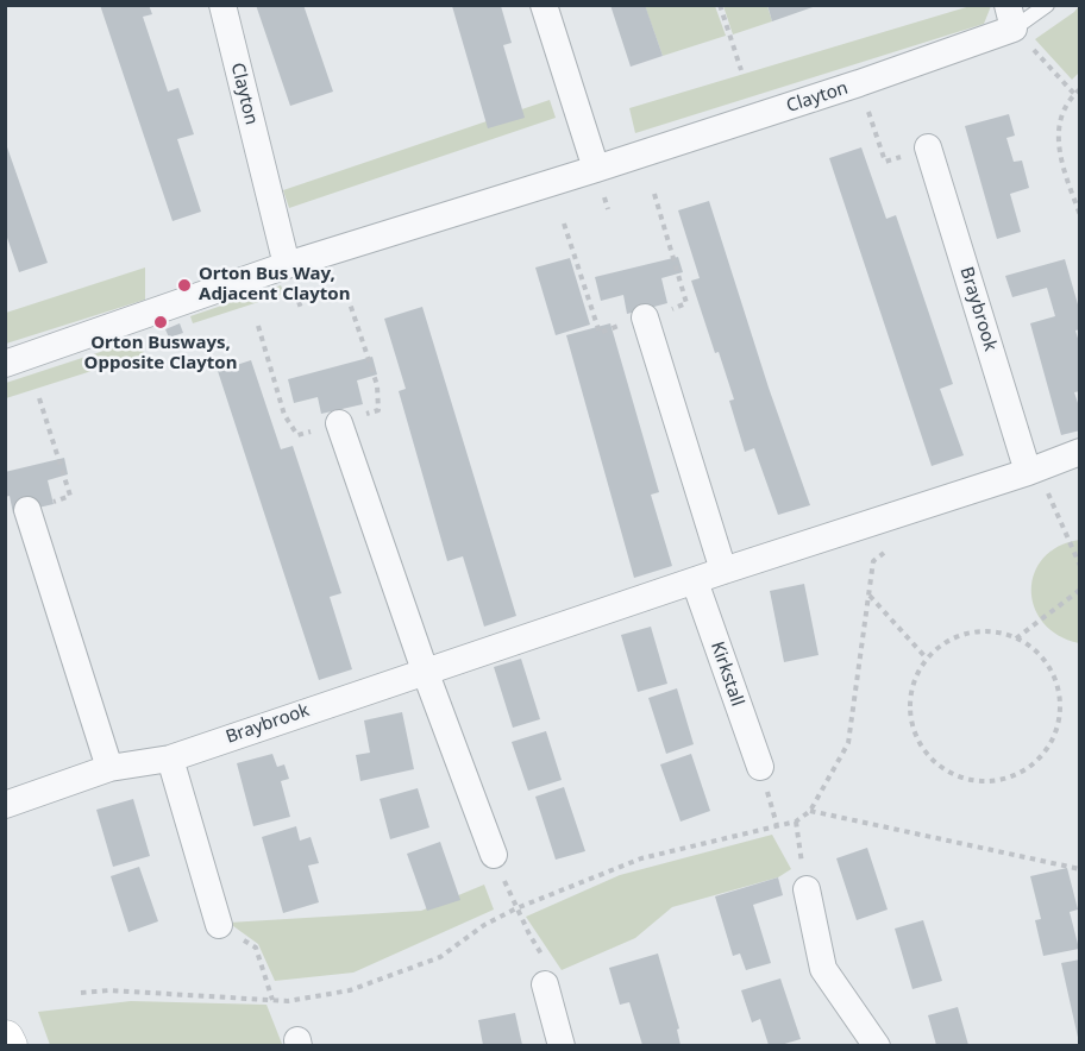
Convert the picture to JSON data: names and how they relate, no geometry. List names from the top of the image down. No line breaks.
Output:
{"streets":{"street":["Clayton","Braybrook","Kirkstall"]},"crossings":[["Braybrook","Kirkstall"]],"places":["Orton Bus Way, Adjacent Clayton","Orton Busways, Opposite Clayton"]}
